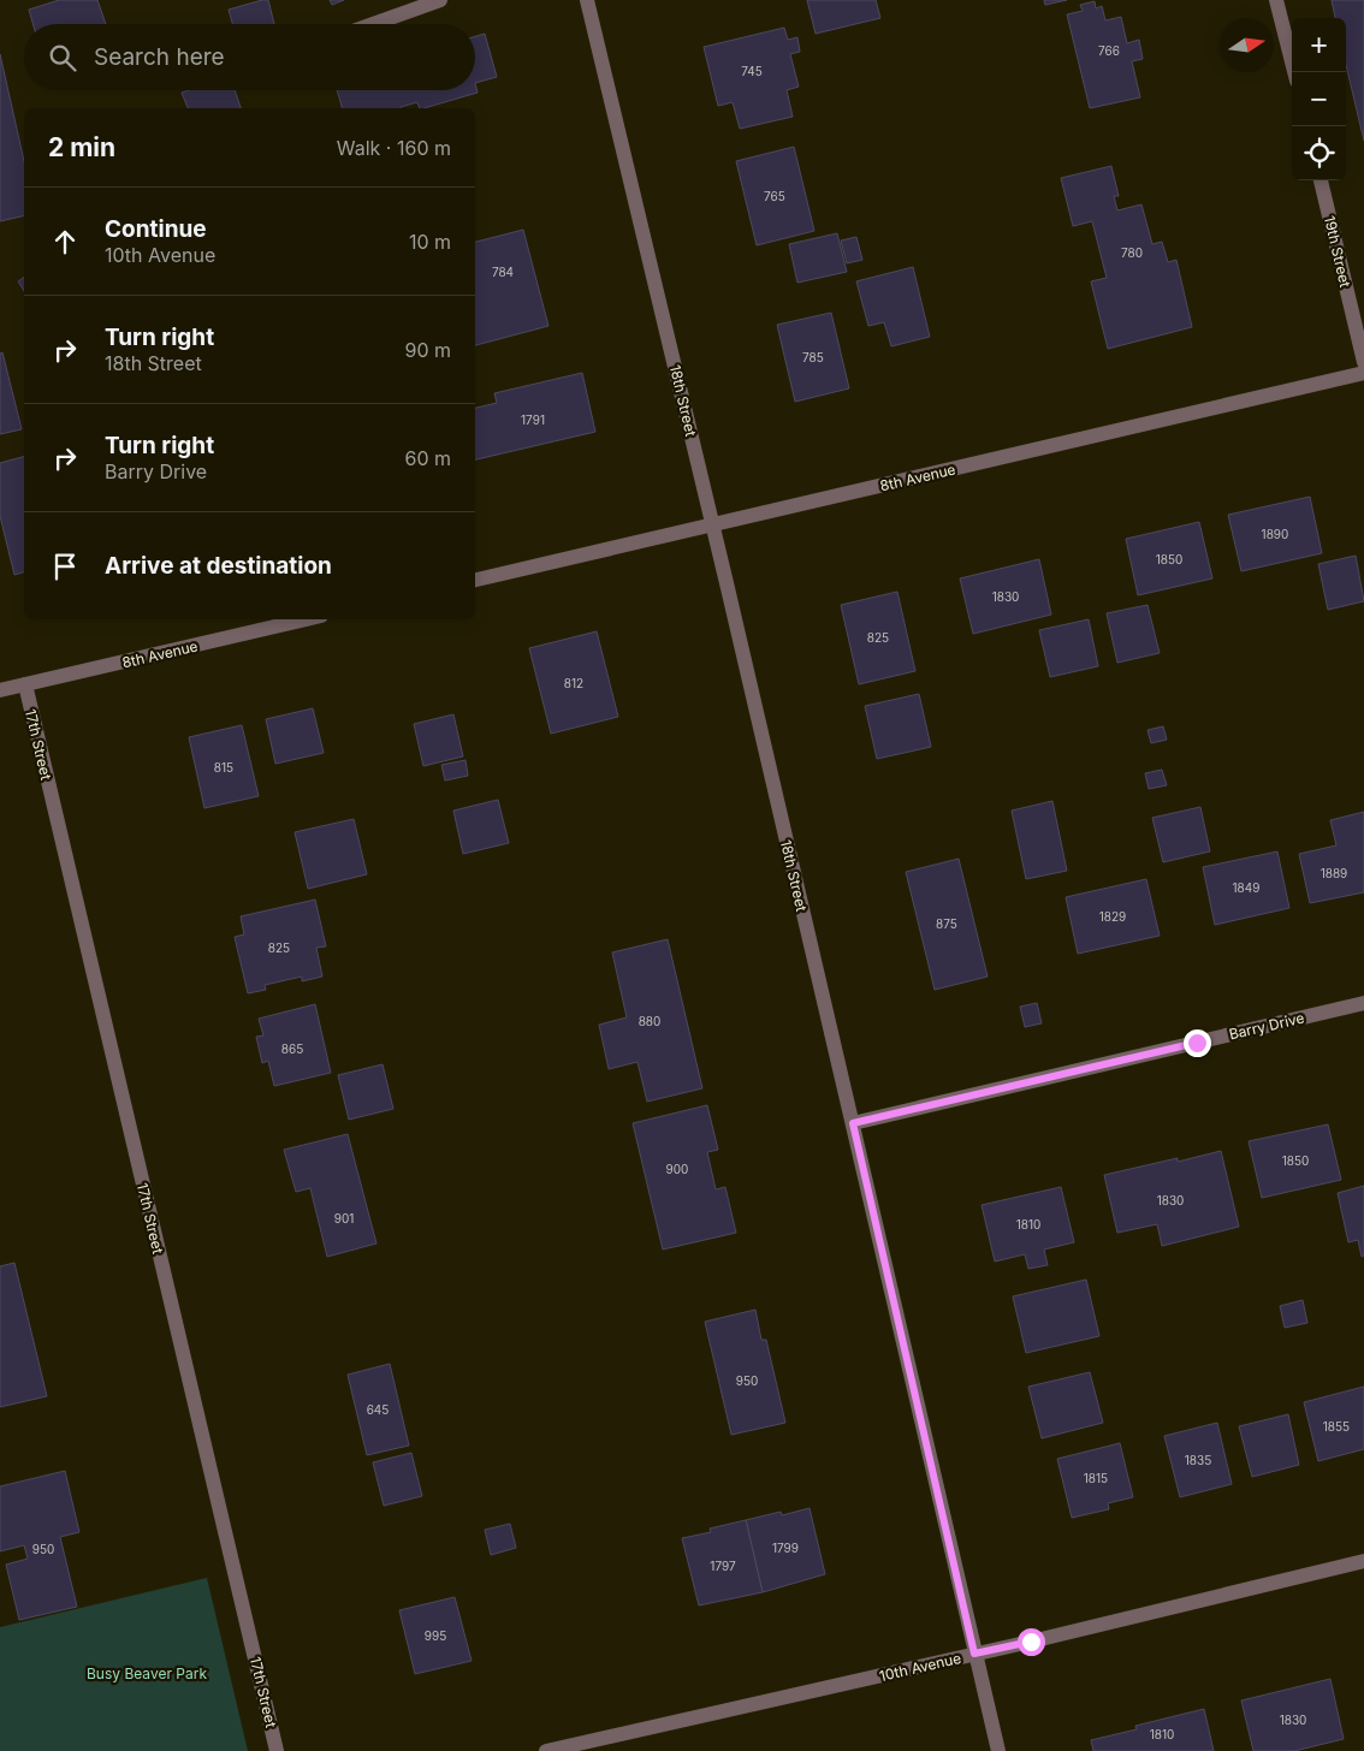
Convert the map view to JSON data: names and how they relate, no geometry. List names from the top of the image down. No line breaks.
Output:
{"streets":{"street":["19th Street","18th Street","8th Avenue","17th Street","Barry Drive","10th Avenue"]},"crossings":[["18th Street","8th Avenue"],["18th Street","Barry Drive"],["18th Street","10th Avenue"],["8th Avenue","17th Street"]],"parks":["Busy Beaver Park"],"house_numbers":["766","745","765","780","784","785","1791","1890","1850","1830","825","812","815","1889","1849","1829","875","825","880","865","1850","900","1830","901","1810","950","645","1855","1835","1815","1799","950","1797","995","1830","1810"],"north":"right","page":{"map_buttons":["+","−"],"search":"Search here","heading":["2 min","Walk · 160 m"],"list":[["Continue","10th Avenue","10 m"],["Turn right","18th Street","90 m"],["Turn right","Barry Drive","60 m"],"Arrive at destination"]}}
